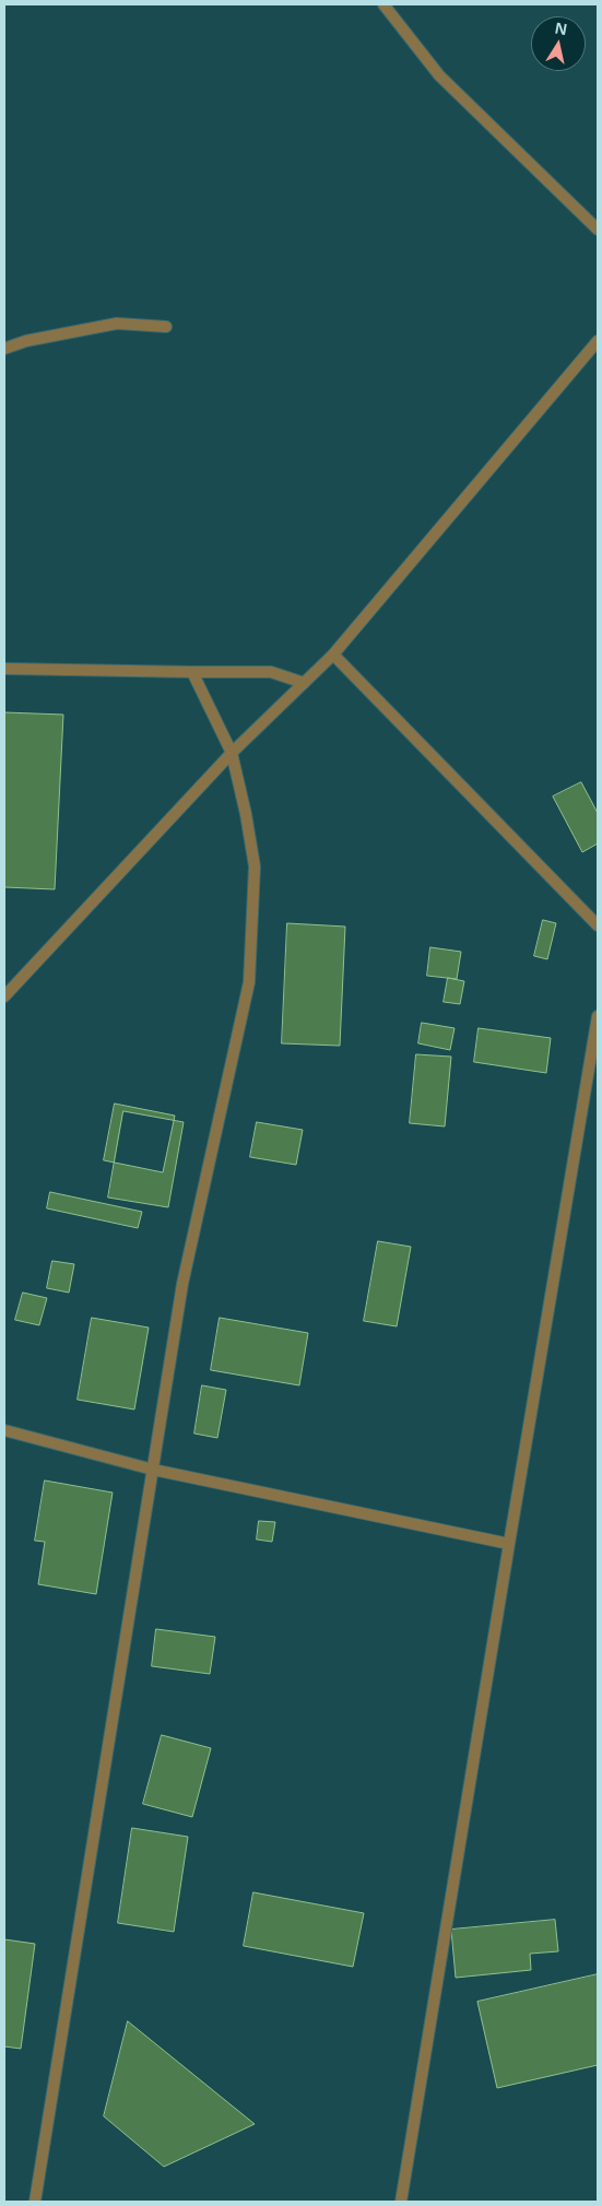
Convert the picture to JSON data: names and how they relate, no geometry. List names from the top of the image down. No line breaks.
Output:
{"north":"top"}
